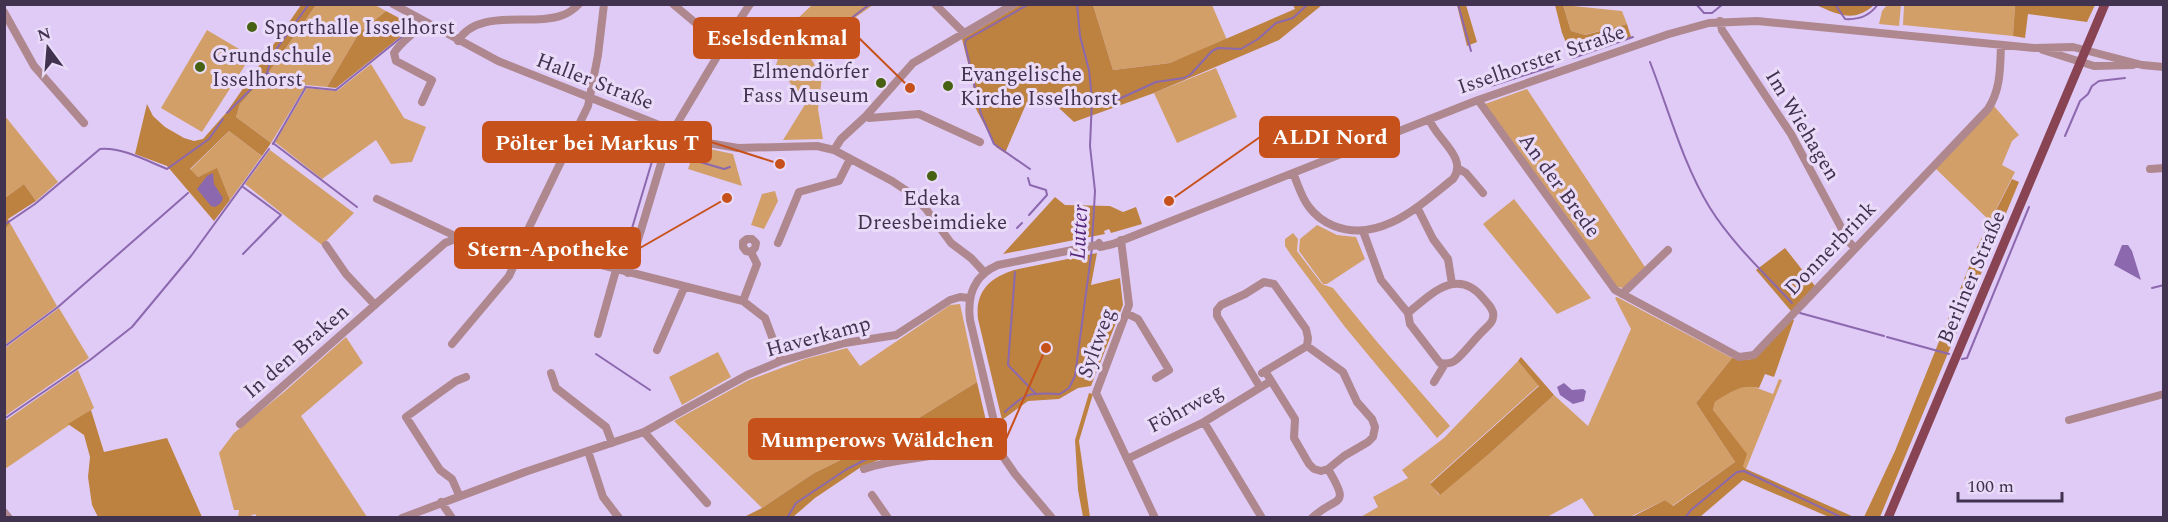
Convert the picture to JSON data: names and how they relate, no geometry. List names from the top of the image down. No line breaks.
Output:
{"streets":{"main road":["Berliner Straße"],"street":["Isselhorster Straße","Haller Straße","Im Wiehagen","An der Brede","Donnerbrink","Haverkamp","Syltweg","In den Braken","Föhrweg"]},"crossings":[["Isselhorster Straße","Haller Straße"],["Isselhorster Straße","Im Wiehagen"],["Isselhorster Straße","An der Brede"],["Isselhorster Straße","Donnerbrink"],["Isselhorster Straße","Berliner Straße"],["Isselhorster Straße","Syltweg"],["Im Wiehagen","Donnerbrink"],["An der Brede","Donnerbrink"],["Syltweg","Föhrweg"]],"water":["Lutter"],"places":["Sporthalle Isselhorst","Grundschule Isselhorst","Elmendörfer Fass Museum","Evangelische Kirche Isselhorst","Eselsdenkmal","Pölter bei Markus T","Edeka Dreesbeimdieke","Stern-Apotheke","ALDI Nord","Mumperows Wäldchen"],"scale_bar":"100 m","north":"top"}
